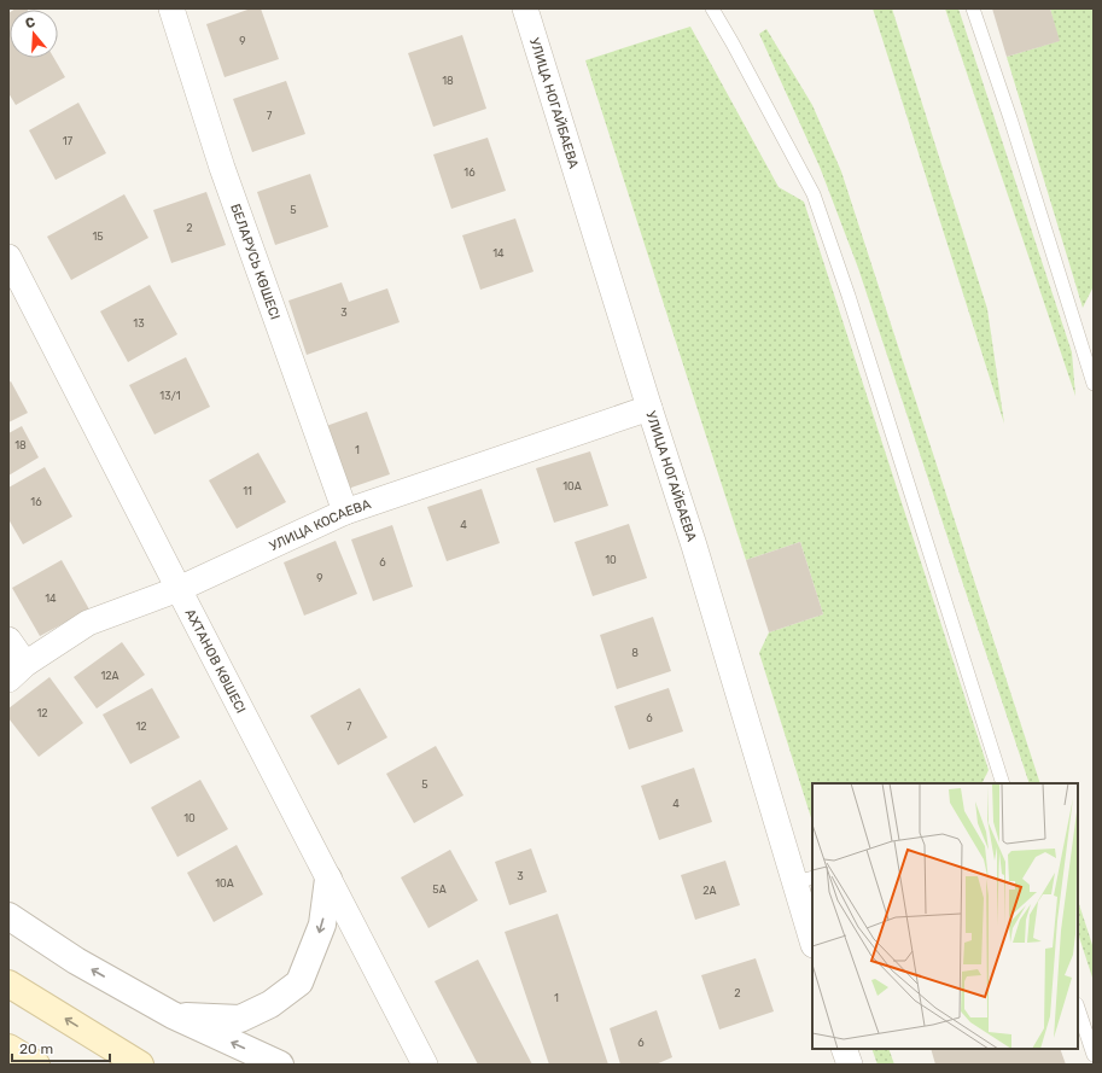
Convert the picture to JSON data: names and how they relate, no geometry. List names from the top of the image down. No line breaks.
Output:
{"streets":{"street":["УЛИЦА НОГАЙБАЕВА","БЕЛАРУСЬ КӨШЕСІ","УЛИЦА КОСАЕВА","АХТАНОВ КӨШЕСІ"]},"crossings":[["УЛИЦА НОГАЙБАЕВА","УЛИЦА КОСАЕВА"],["БЕЛАРУСЬ КӨШЕСІ","УЛИЦА КОСАЕВА"],["УЛИЦА КОСАЕВА","АХТАНОВ КӨШЕСІ"]],"house_numbers":["9","18","7","17","16","5","2","15","14","3","13","13/1","18","1","10А","11","16","4","10","6","9","14","8","12А","12","6","12","7","5","4","10","3","10А","5А","2А","2","1","6"],"scale_bar":"20 m","north":"top"}
